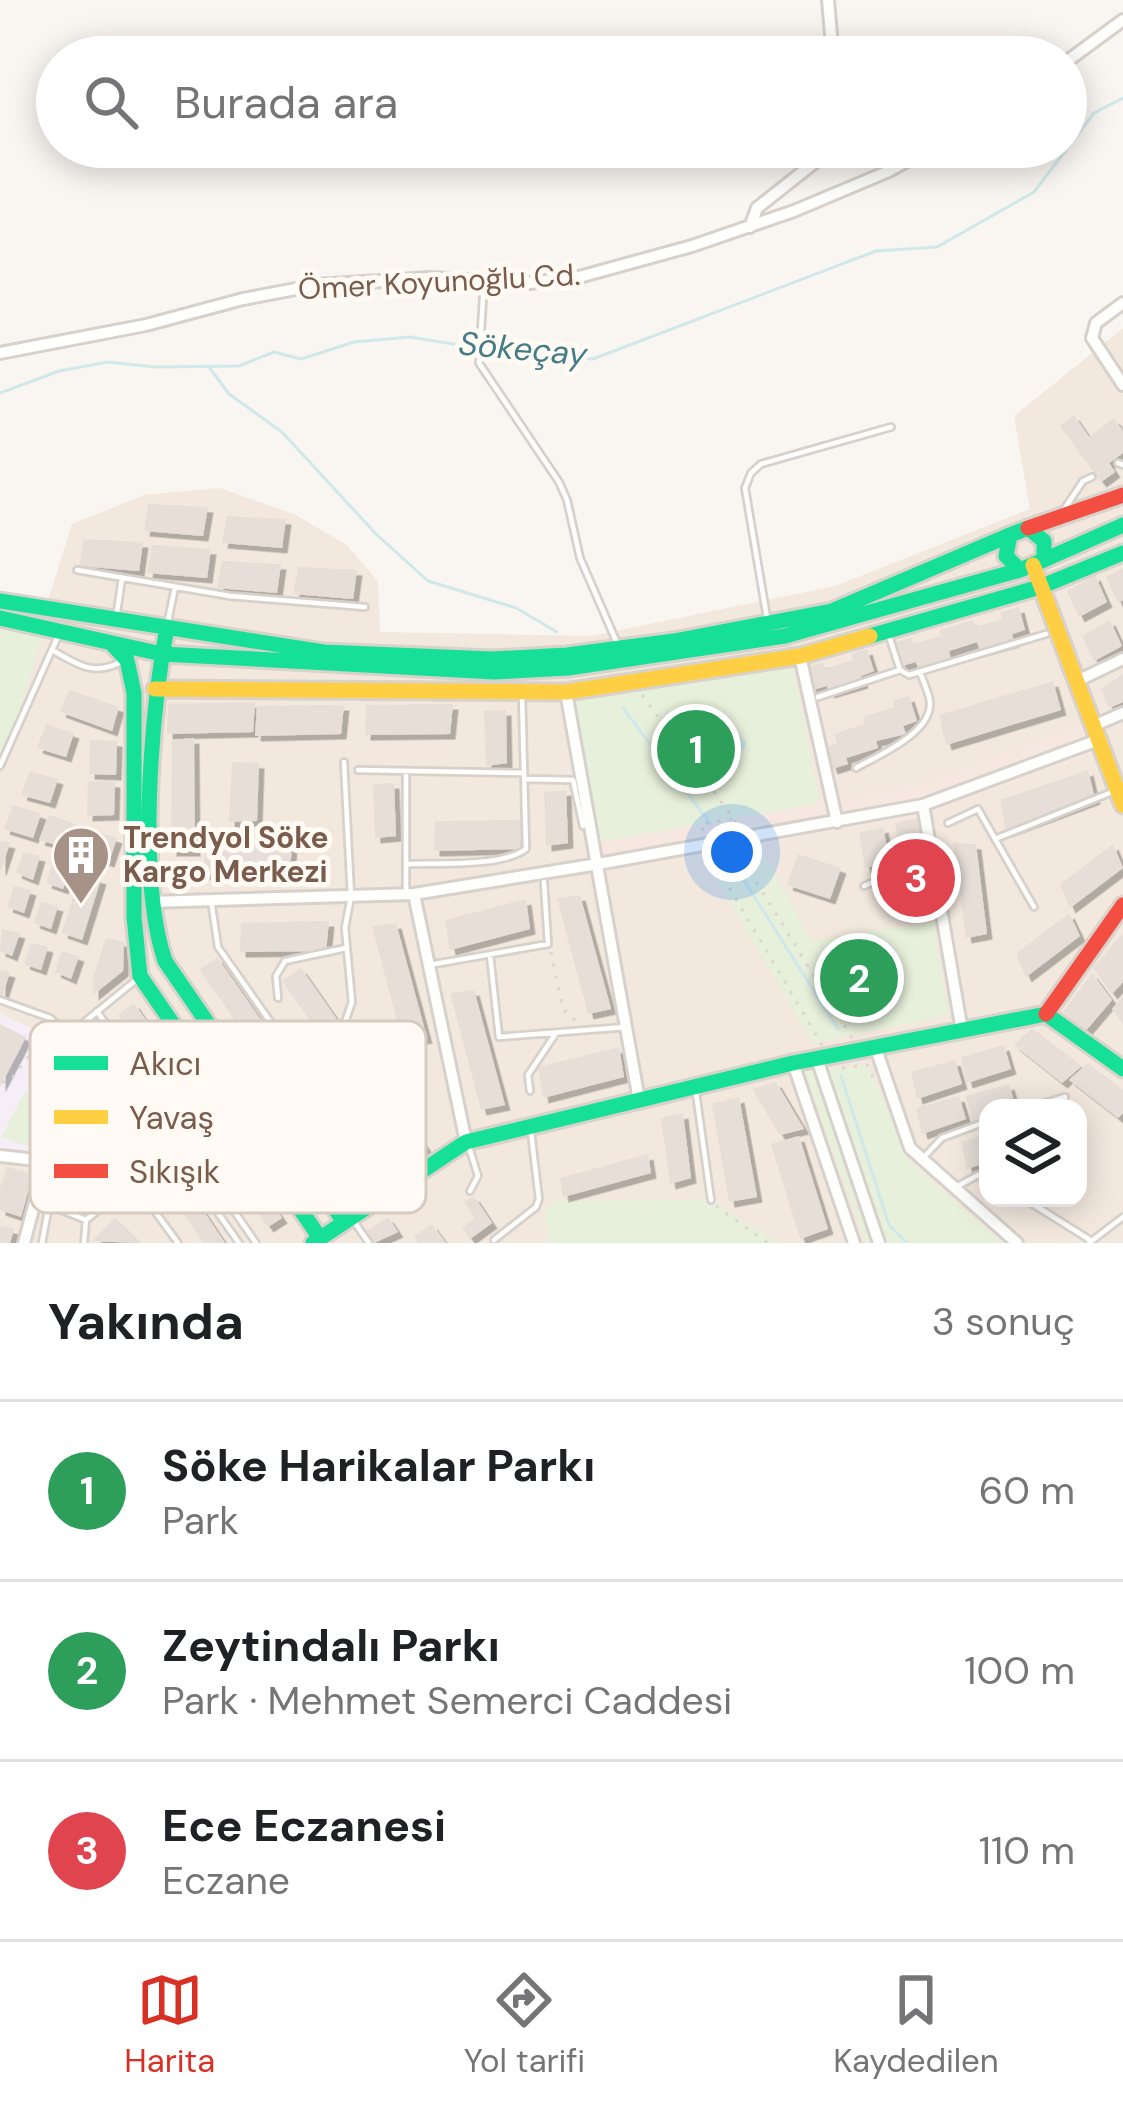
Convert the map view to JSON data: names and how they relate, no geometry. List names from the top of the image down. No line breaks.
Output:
{"streets":{"street":["Ömer Koyunoğlu Cd."]},"water":["Sökeçay"],"places":{"building":["Trendyol Söke Kargo Merkezi"]},"legend":["Akıcı","Yavaş","Sıkışık"],"page":{"search":"Burada ara","pins":["1","3","2"],"heading":["Yakında","3 sonuç"],"list":[{"mark":"1","name":"Söke Harikalar Parkı","note":"Park","value":"60 m"},{"mark":"2","name":"Zeytindalı Parkı","note":"Park · Mehmet Semerci Caddesi","value":"100 m"},{"mark":"3","name":"Ece Eczanesi","note":"Eczane","value":"110 m"}],"nav":["Harita","Yol tarifi","Kaydedilen"]}}
